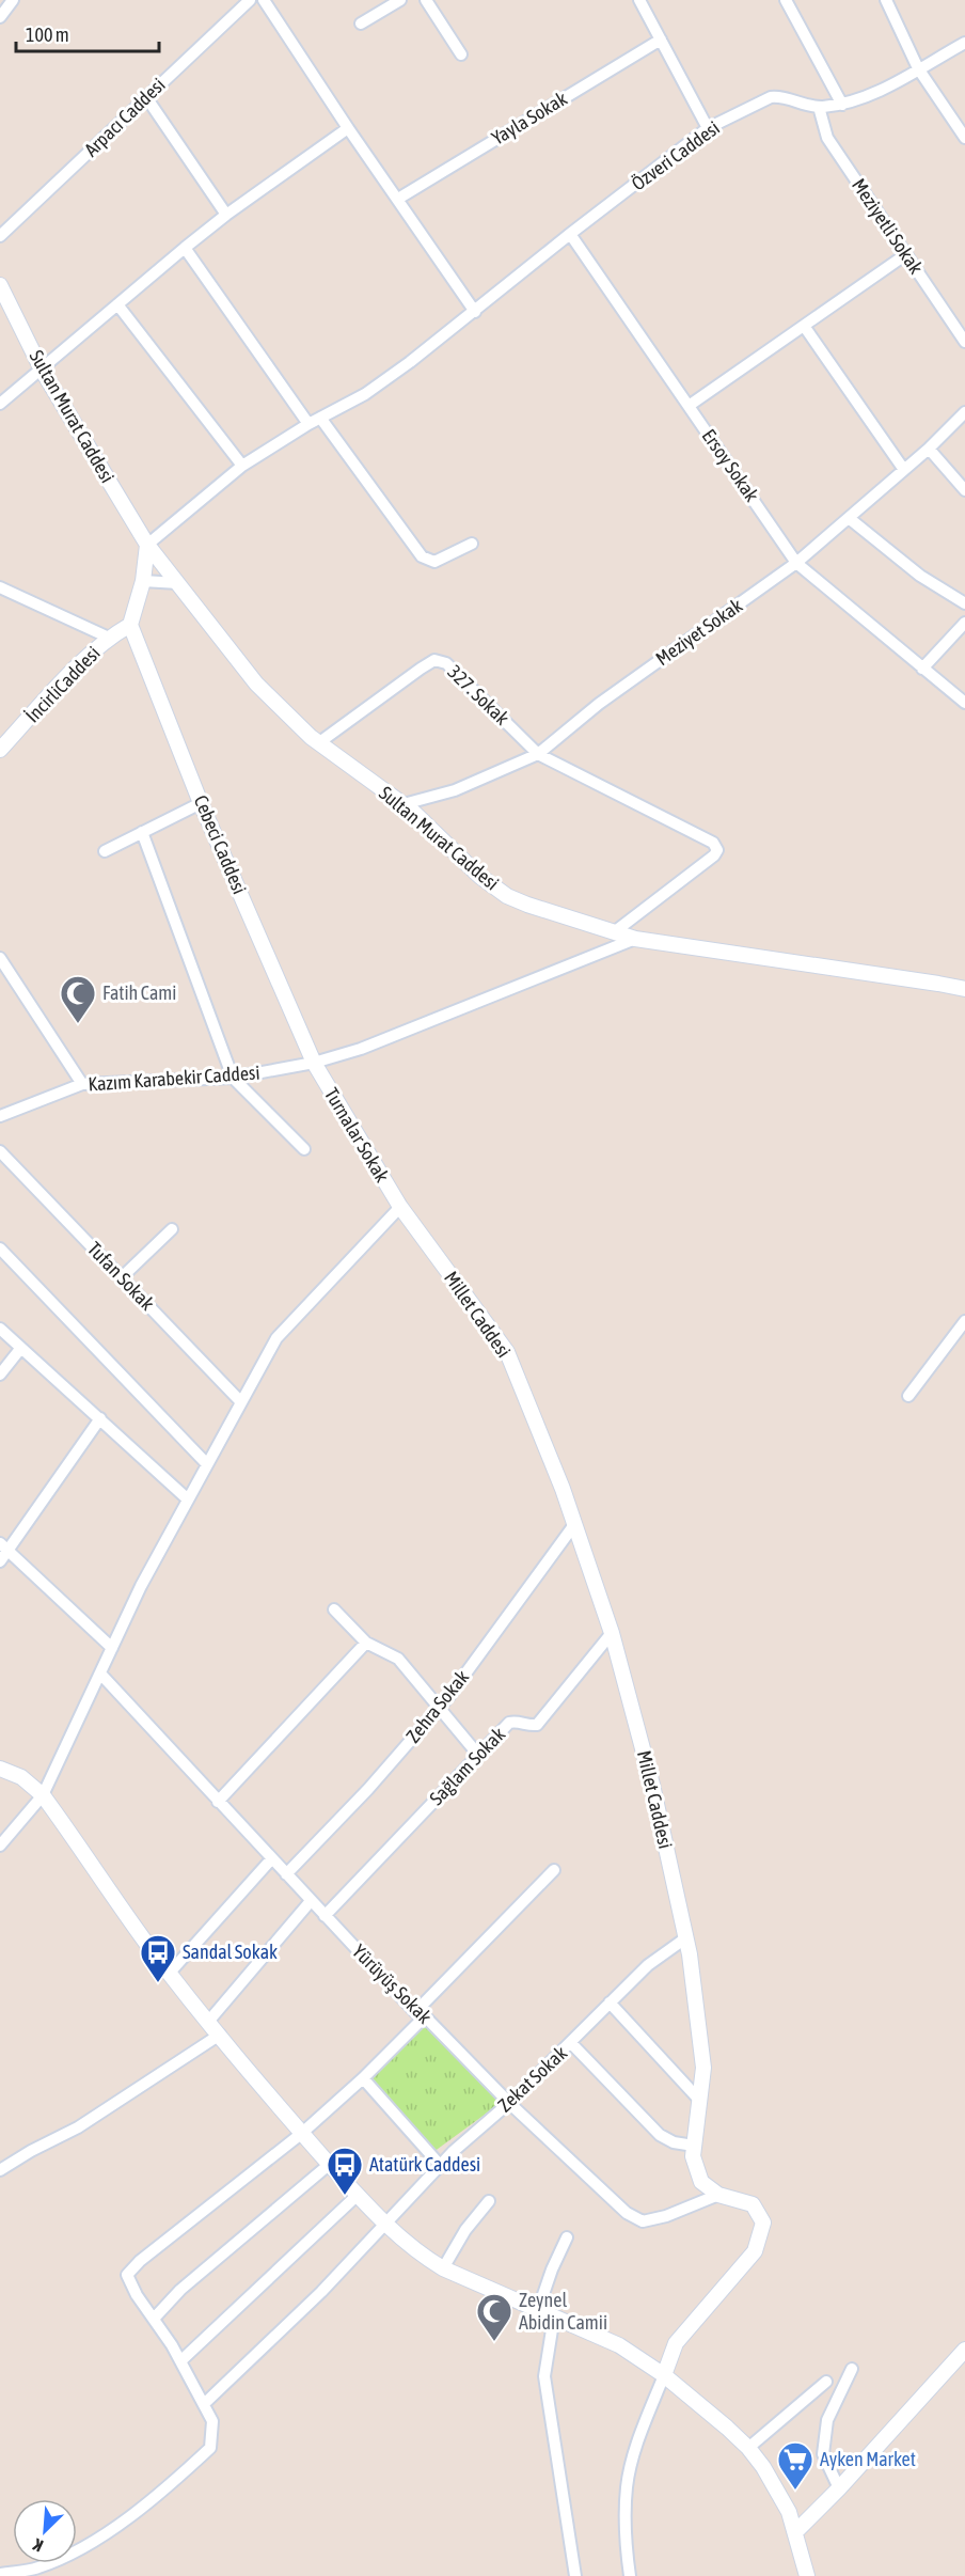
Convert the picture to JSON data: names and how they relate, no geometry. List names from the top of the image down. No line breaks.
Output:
{"streets":{"street":["Arpacı Caddesi","Yayla Sokak","Özveri Caddesi","Meziyetli Sokak","Sultan Murat Caddesi","Ersoy Sokak","Meziyet Sokak","İncirliCaddesi","327. Sokak","Cebeci Caddesi","Kazım Karabekir Caddesi","Turnalar Sokak","Tufan Sokak","Millet Caddesi","Zehra Sokak","Sağlam Sokak","Yürüyüş Sokak","Zekat Sokak"]},"crossings":[["Özveri Caddesi","Meziyetli Sokak"],["Özveri Caddesi","Sultan Murat Caddesi"],["Özveri Caddesi","Ersoy Sokak"],["Sultan Murat Caddesi","Meziyet Sokak"],["Sultan Murat Caddesi","327. Sokak"],["Sultan Murat Caddesi","Kazım Karabekir Caddesi"],["Ersoy Sokak","Meziyet Sokak"],["Meziyet Sokak","327. Sokak"],["İncirliCaddesi","Cebeci Caddesi"],["Cebeci Caddesi","Kazım Karabekir Caddesi"],["Cebeci Caddesi","Turnalar Sokak"],["Kazım Karabekir Caddesi","Turnalar Sokak"],["Turnalar Sokak","Millet Caddesi"],["Millet Caddesi","Zehra Sokak"],["Millet Caddesi","Sağlam Sokak"],["Millet Caddesi","Yürüyüş Sokak"],["Millet Caddesi","Zekat Sokak"],["Zehra Sokak","Yürüyüş Sokak"],["Sağlam Sokak","Yürüyüş Sokak"],["Yürüyüş Sokak","Zekat Sokak"]],"places":{"mosque":["Fatih Cami","Zeynel Abidin Camii"],"bus stop":["Sandal Sokak","Atatürk Caddesi"],"supermarket":["Ayken Market"]},"scale_bar":"100 m","north":"bottom left"}
